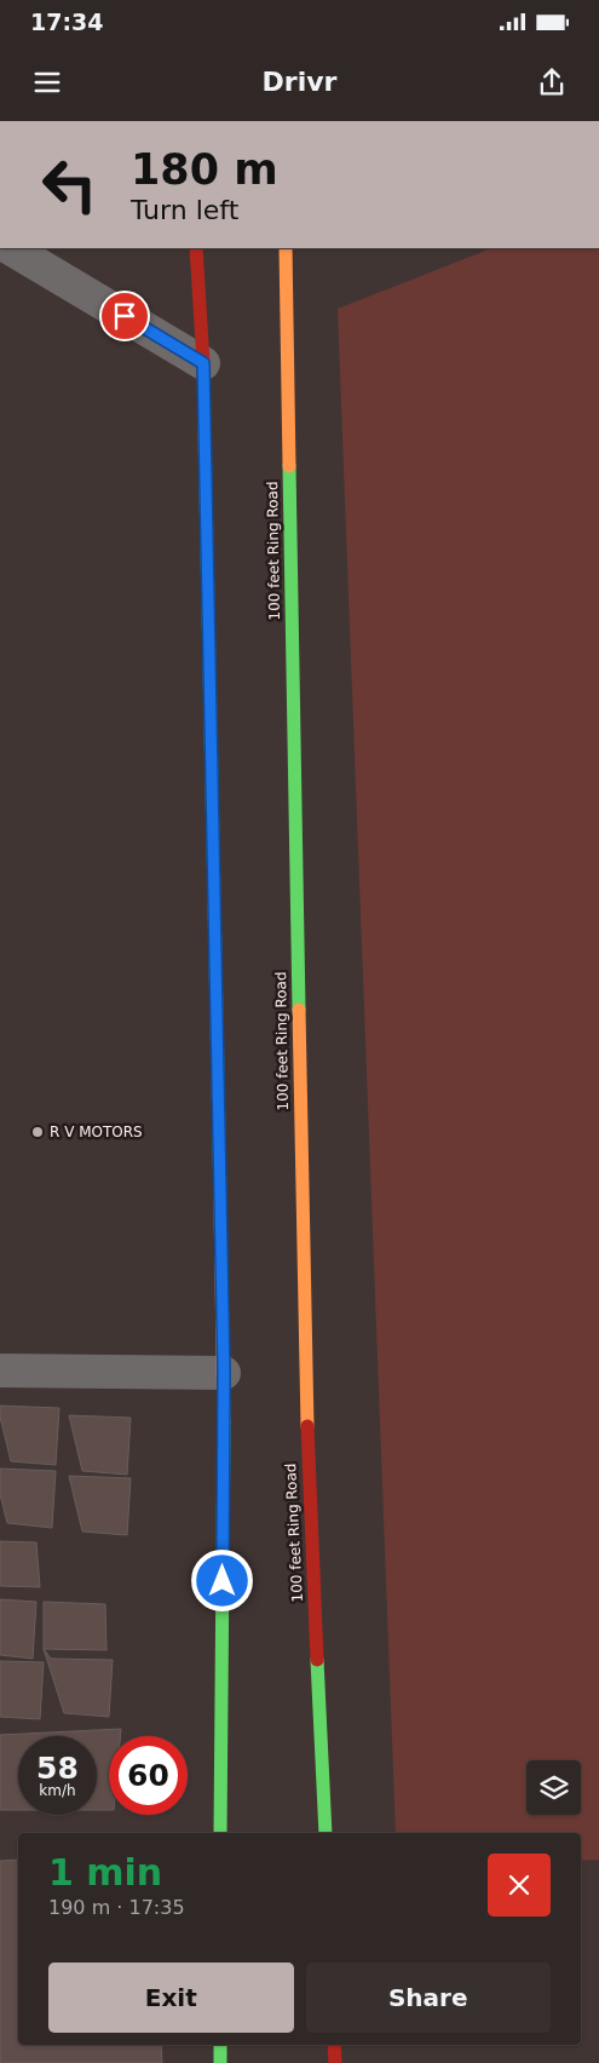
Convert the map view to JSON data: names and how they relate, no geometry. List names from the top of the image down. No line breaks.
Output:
{"streets":{"main road":["100 feet Ring Road"]},"places":["R V MOTORS"],"page":{"status":"17:34","header":"Drivr","turn":["180 m","Turn left"],"speed":"58 km/h","limit":"60","heading":["1 min","190 m · 17:35"],"buttons":["Exit","Share"]}}
